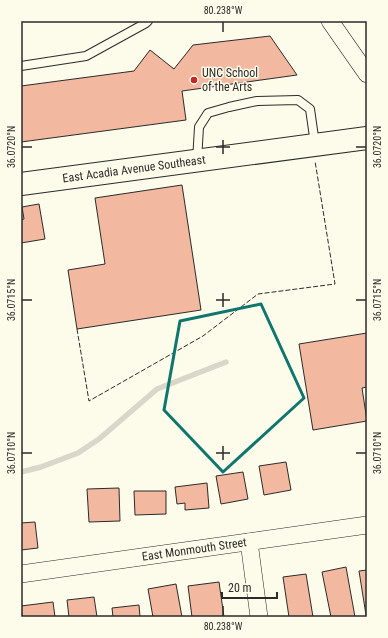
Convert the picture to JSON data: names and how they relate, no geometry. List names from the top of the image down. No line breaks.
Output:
{"streets":{"street":["East Acadia Avenue Southeast","East Monmouth Street"]},"places":["UNC School of the Arts"],"scale_bar":"20 m","coordinates":["80.238°W","36.0720°N","36.0715°N","36.0710°N"]}
